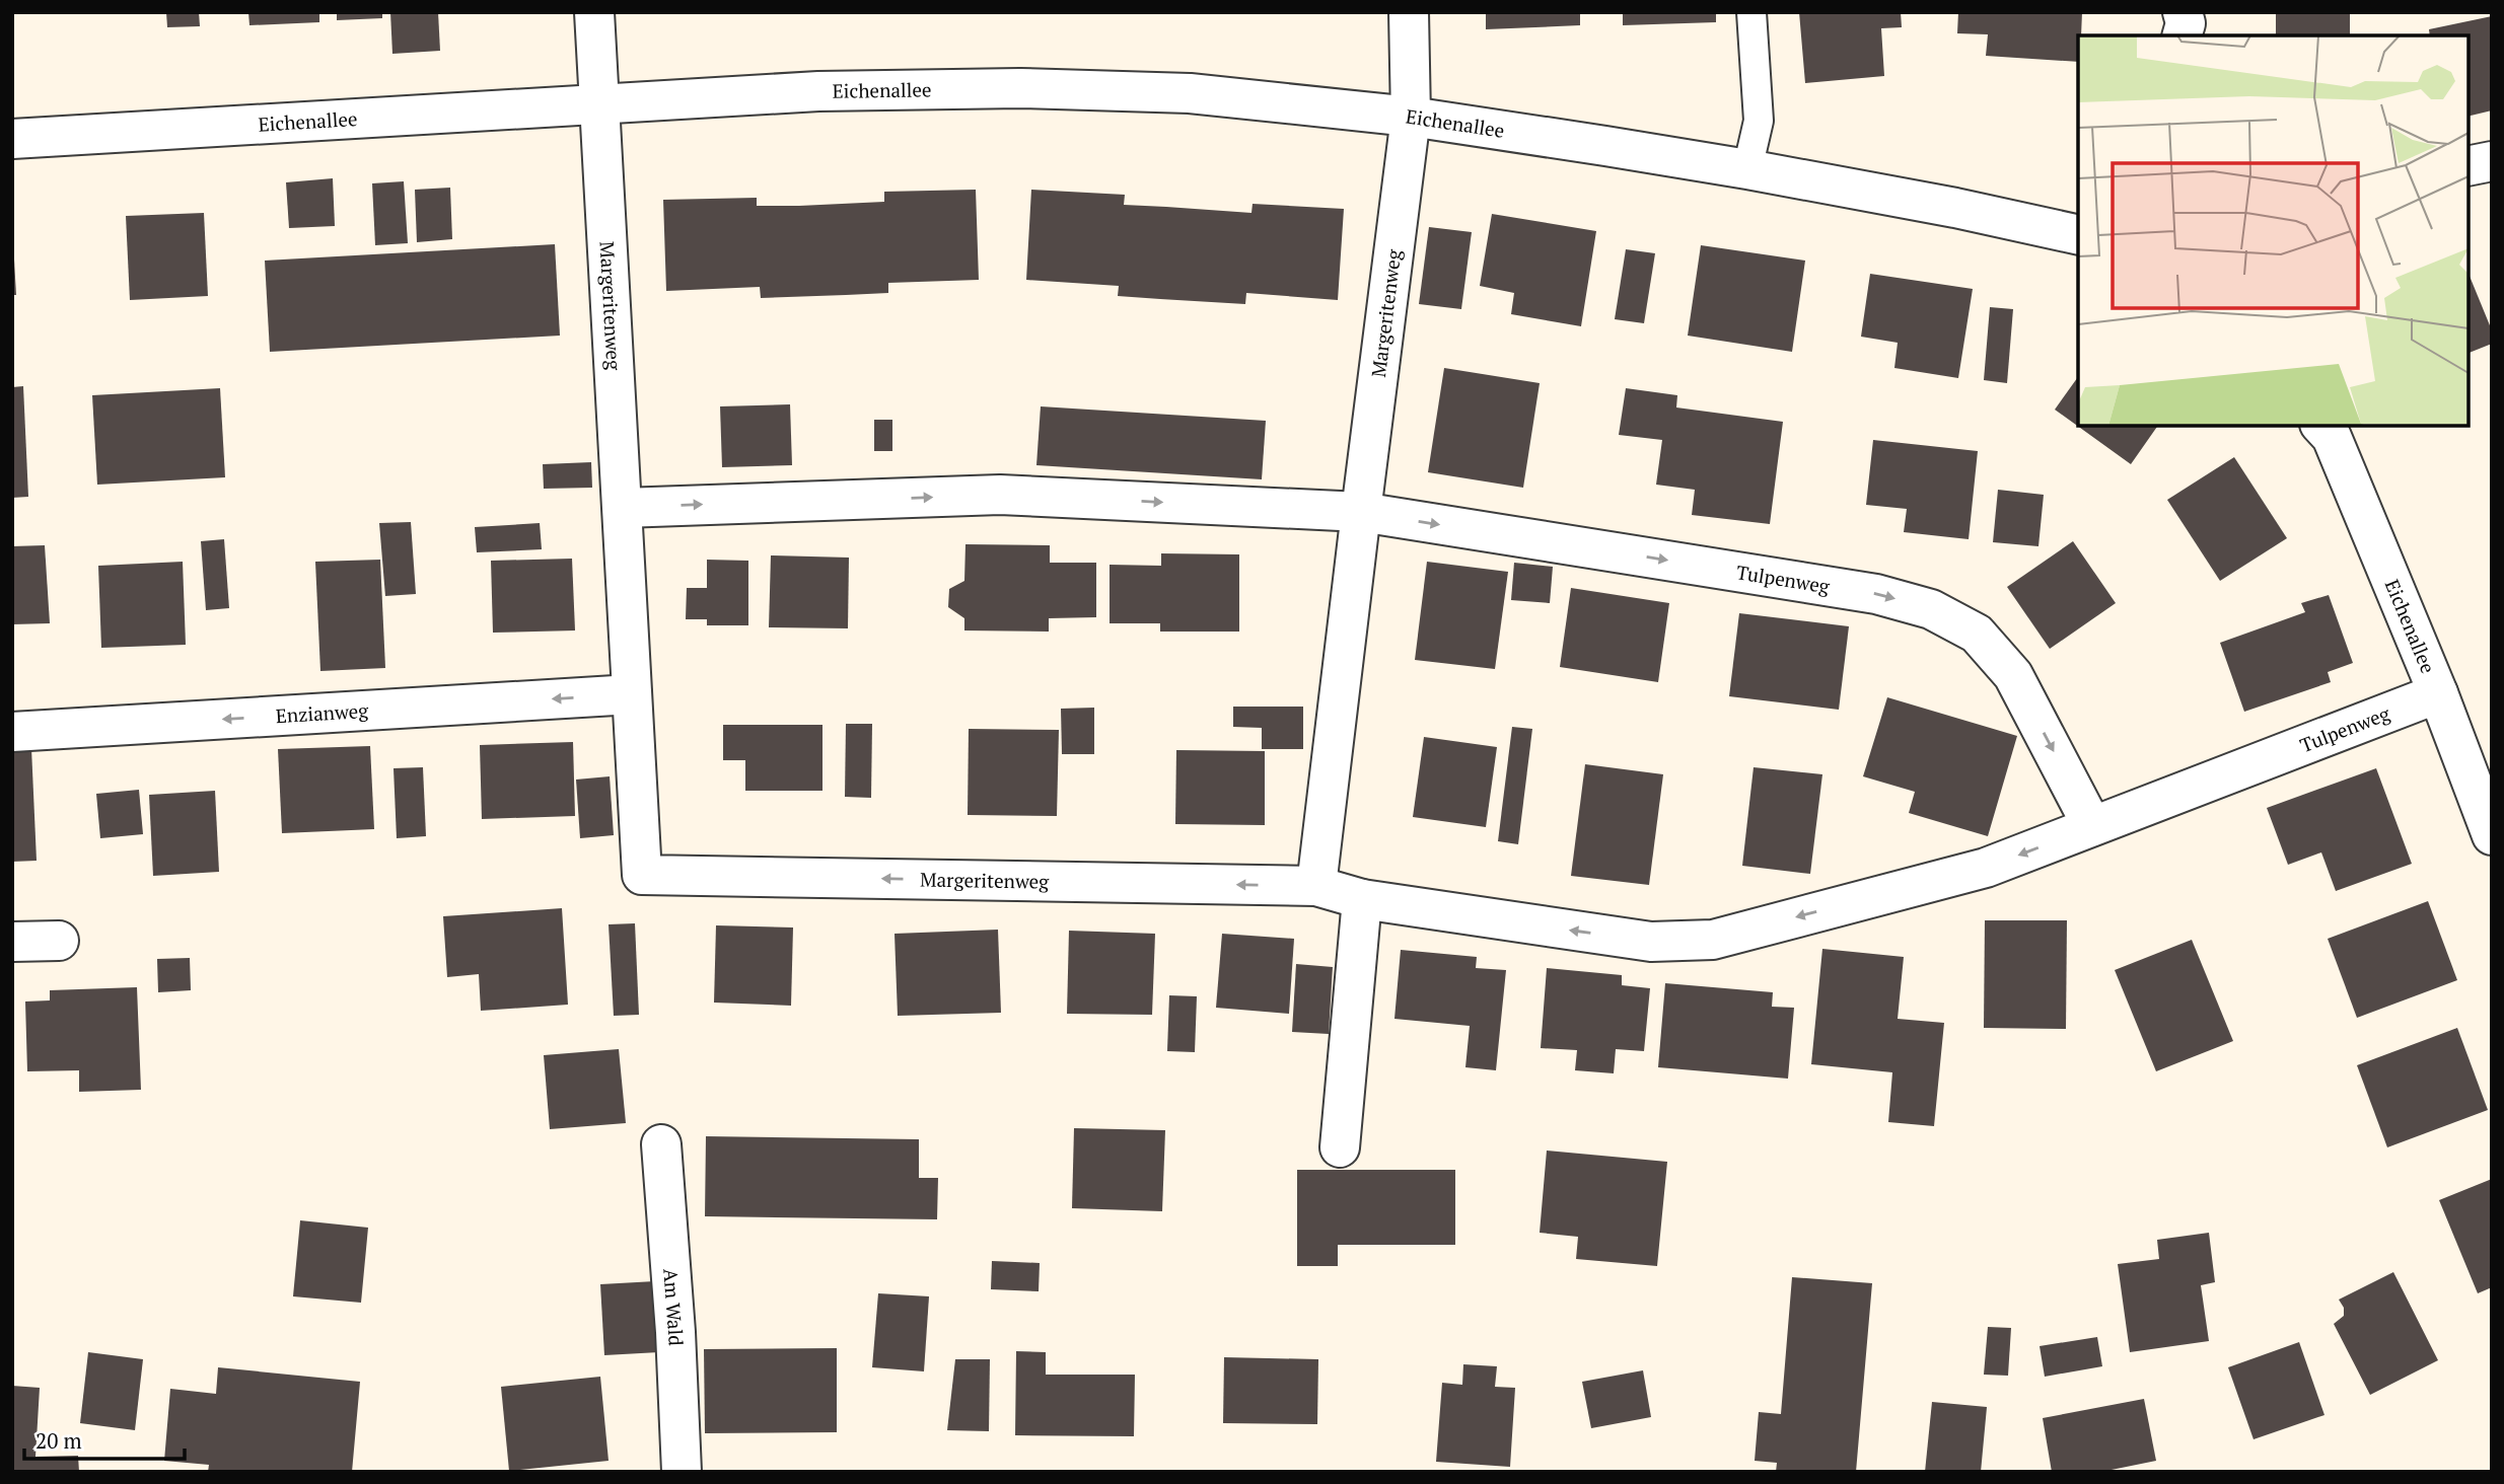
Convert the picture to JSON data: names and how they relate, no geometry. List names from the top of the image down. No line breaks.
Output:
{"streets":{"street":["Eichenallee","Margeritenweg","Tulpenweg","Enzianweg","Am Wald"]},"crossings":[["Eichenallee","Margeritenweg"],["Eichenallee","Tulpenweg"],["Margeritenweg","Tulpenweg"],["Margeritenweg","Enzianweg"]],"one_way":["Enzianweg"],"scale_bar":"20 m"}
